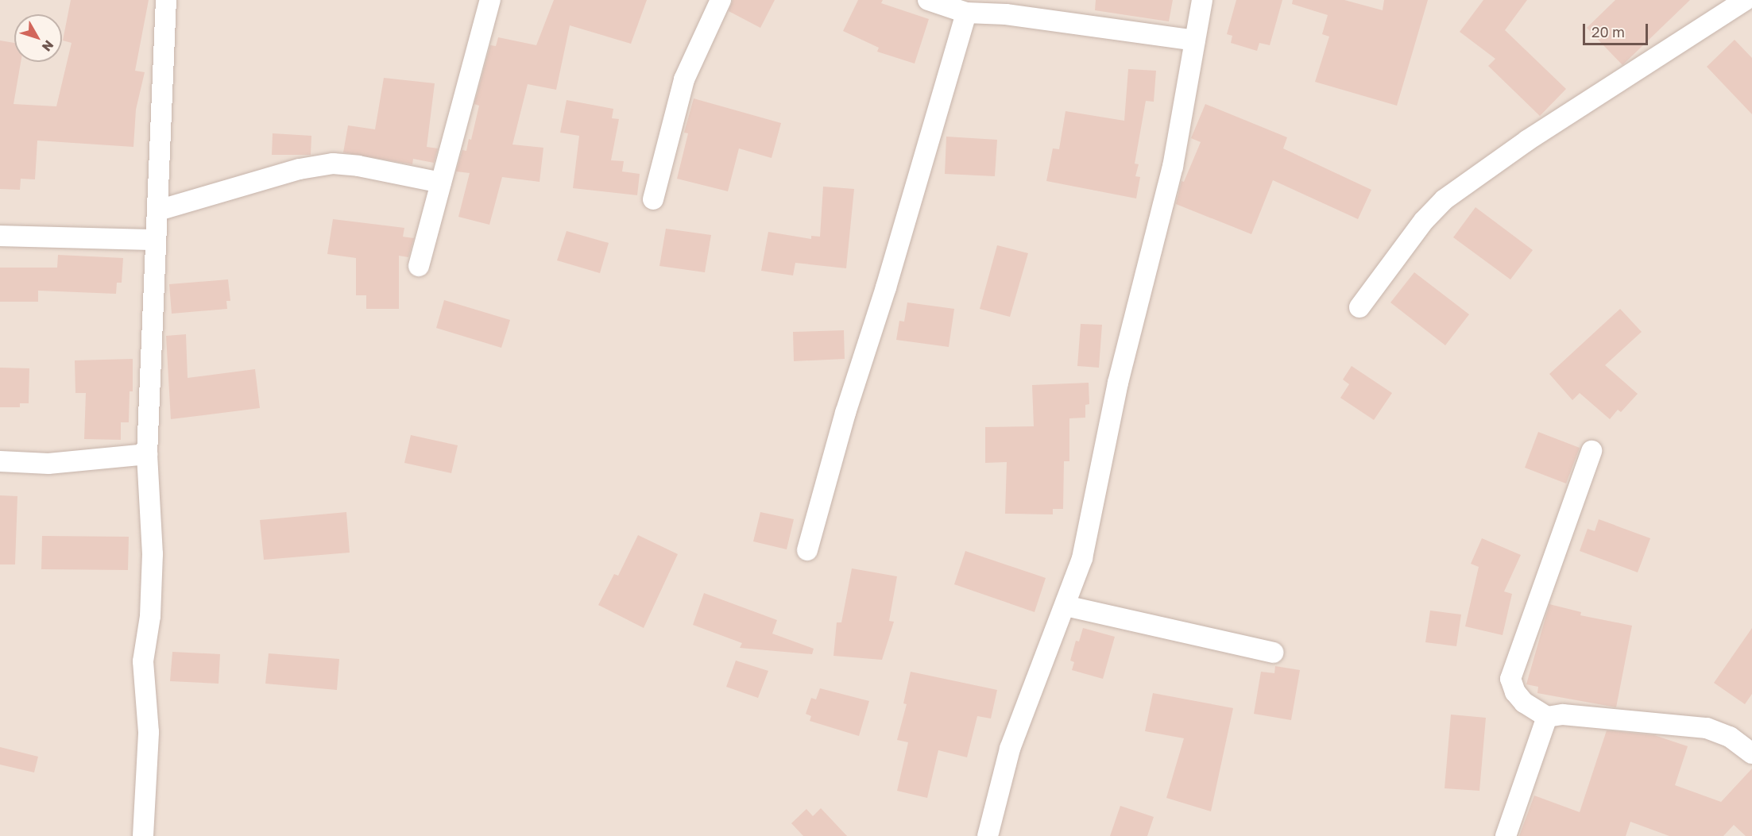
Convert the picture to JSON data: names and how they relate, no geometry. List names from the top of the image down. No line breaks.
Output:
{"scale_bar":"20 m","north":"bottom right"}
